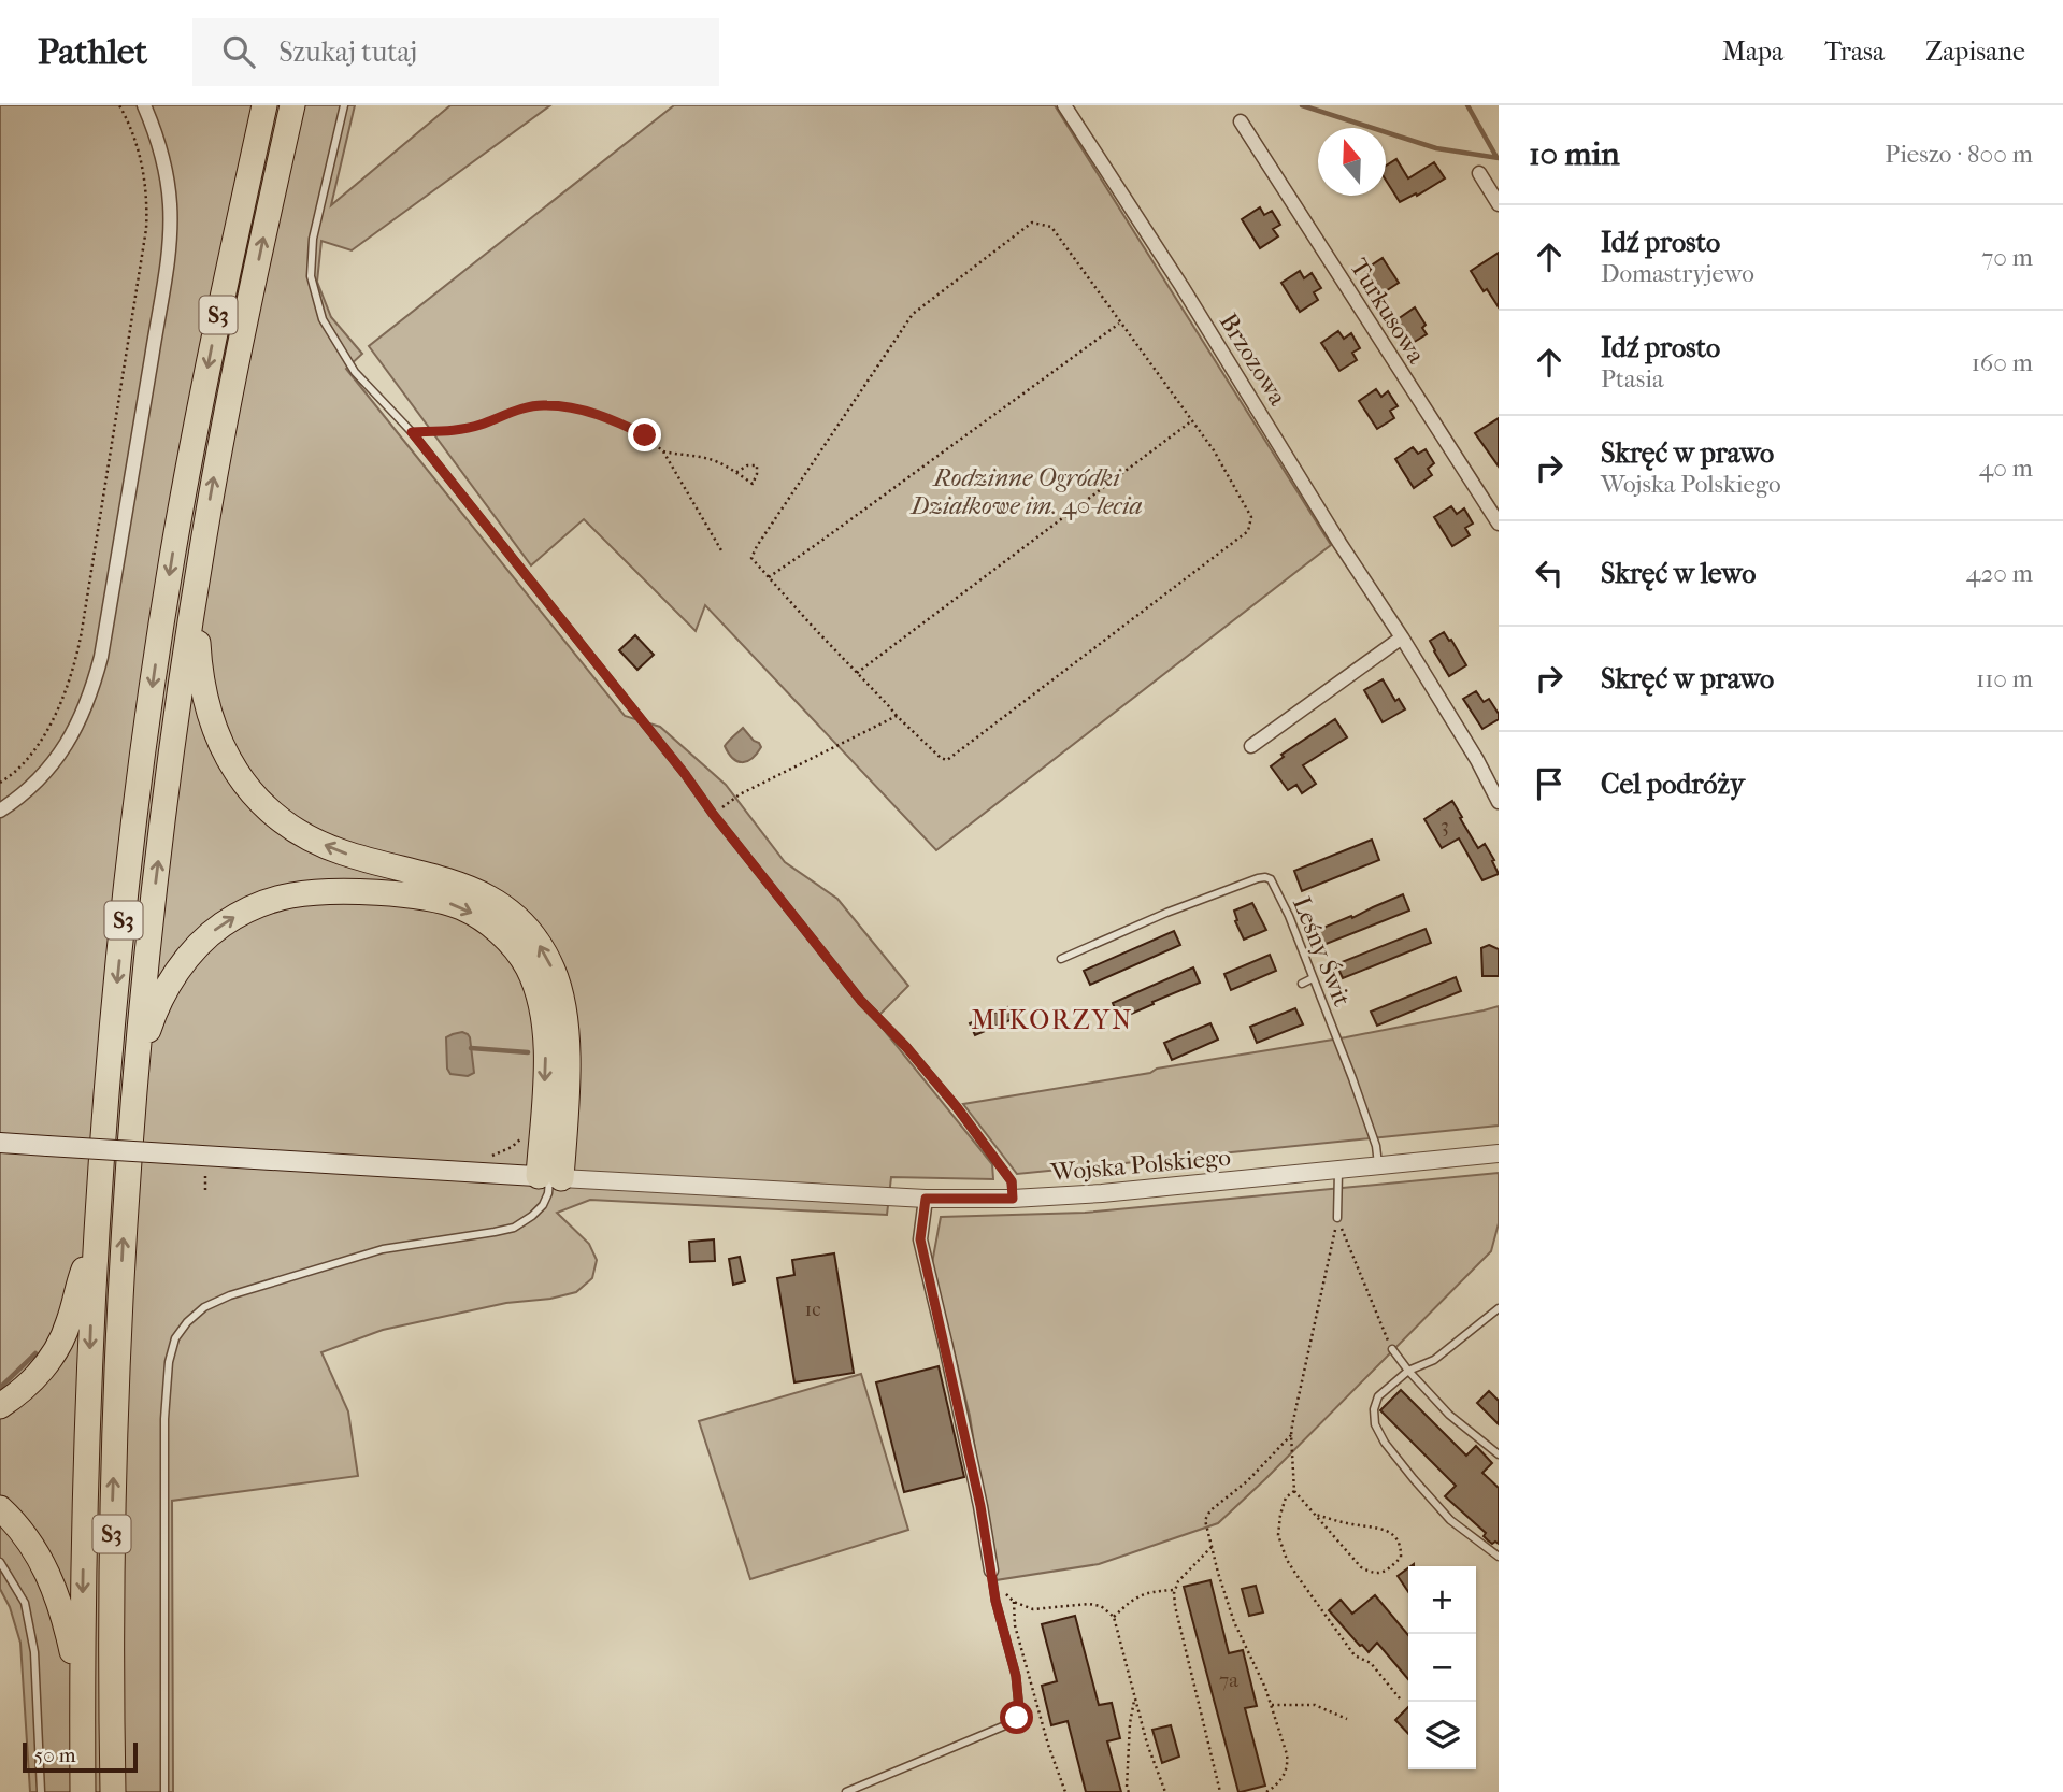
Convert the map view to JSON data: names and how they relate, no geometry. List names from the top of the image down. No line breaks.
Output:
{"streets":{"highway":["S3"],"street":["Turkusowa","Brzozowa","Wojska Polskiego"],"lane":["Leśny Świt"]},"crossings":[["Leśny Świt","Wojska Polskiego"]],"districts":["MIKORZYN"],"parks":["Rodzinne Ogródki Działkowe im. 40-lecia"],"house_numbers":["3","1c","7a"],"scale_bar":"50 m","north":"top","page":{"header":"Pathlet","search":"Szukaj tutaj","nav":["Mapa","Trasa","Zapisane"],"heading":["10 min","Pieszo · 800 m"],"list":[["Idź prosto","Domastryjewo","70 m"],["Idź prosto","Ptasia","160 m"],["Skręć w prawo","Wojska Polskiego","40 m"],["Skręć w lewo","420 m"],["Skręć w prawo","110 m"],"Cel podróży"],"map_buttons":["+","−"],"scale":"50 m"}}
